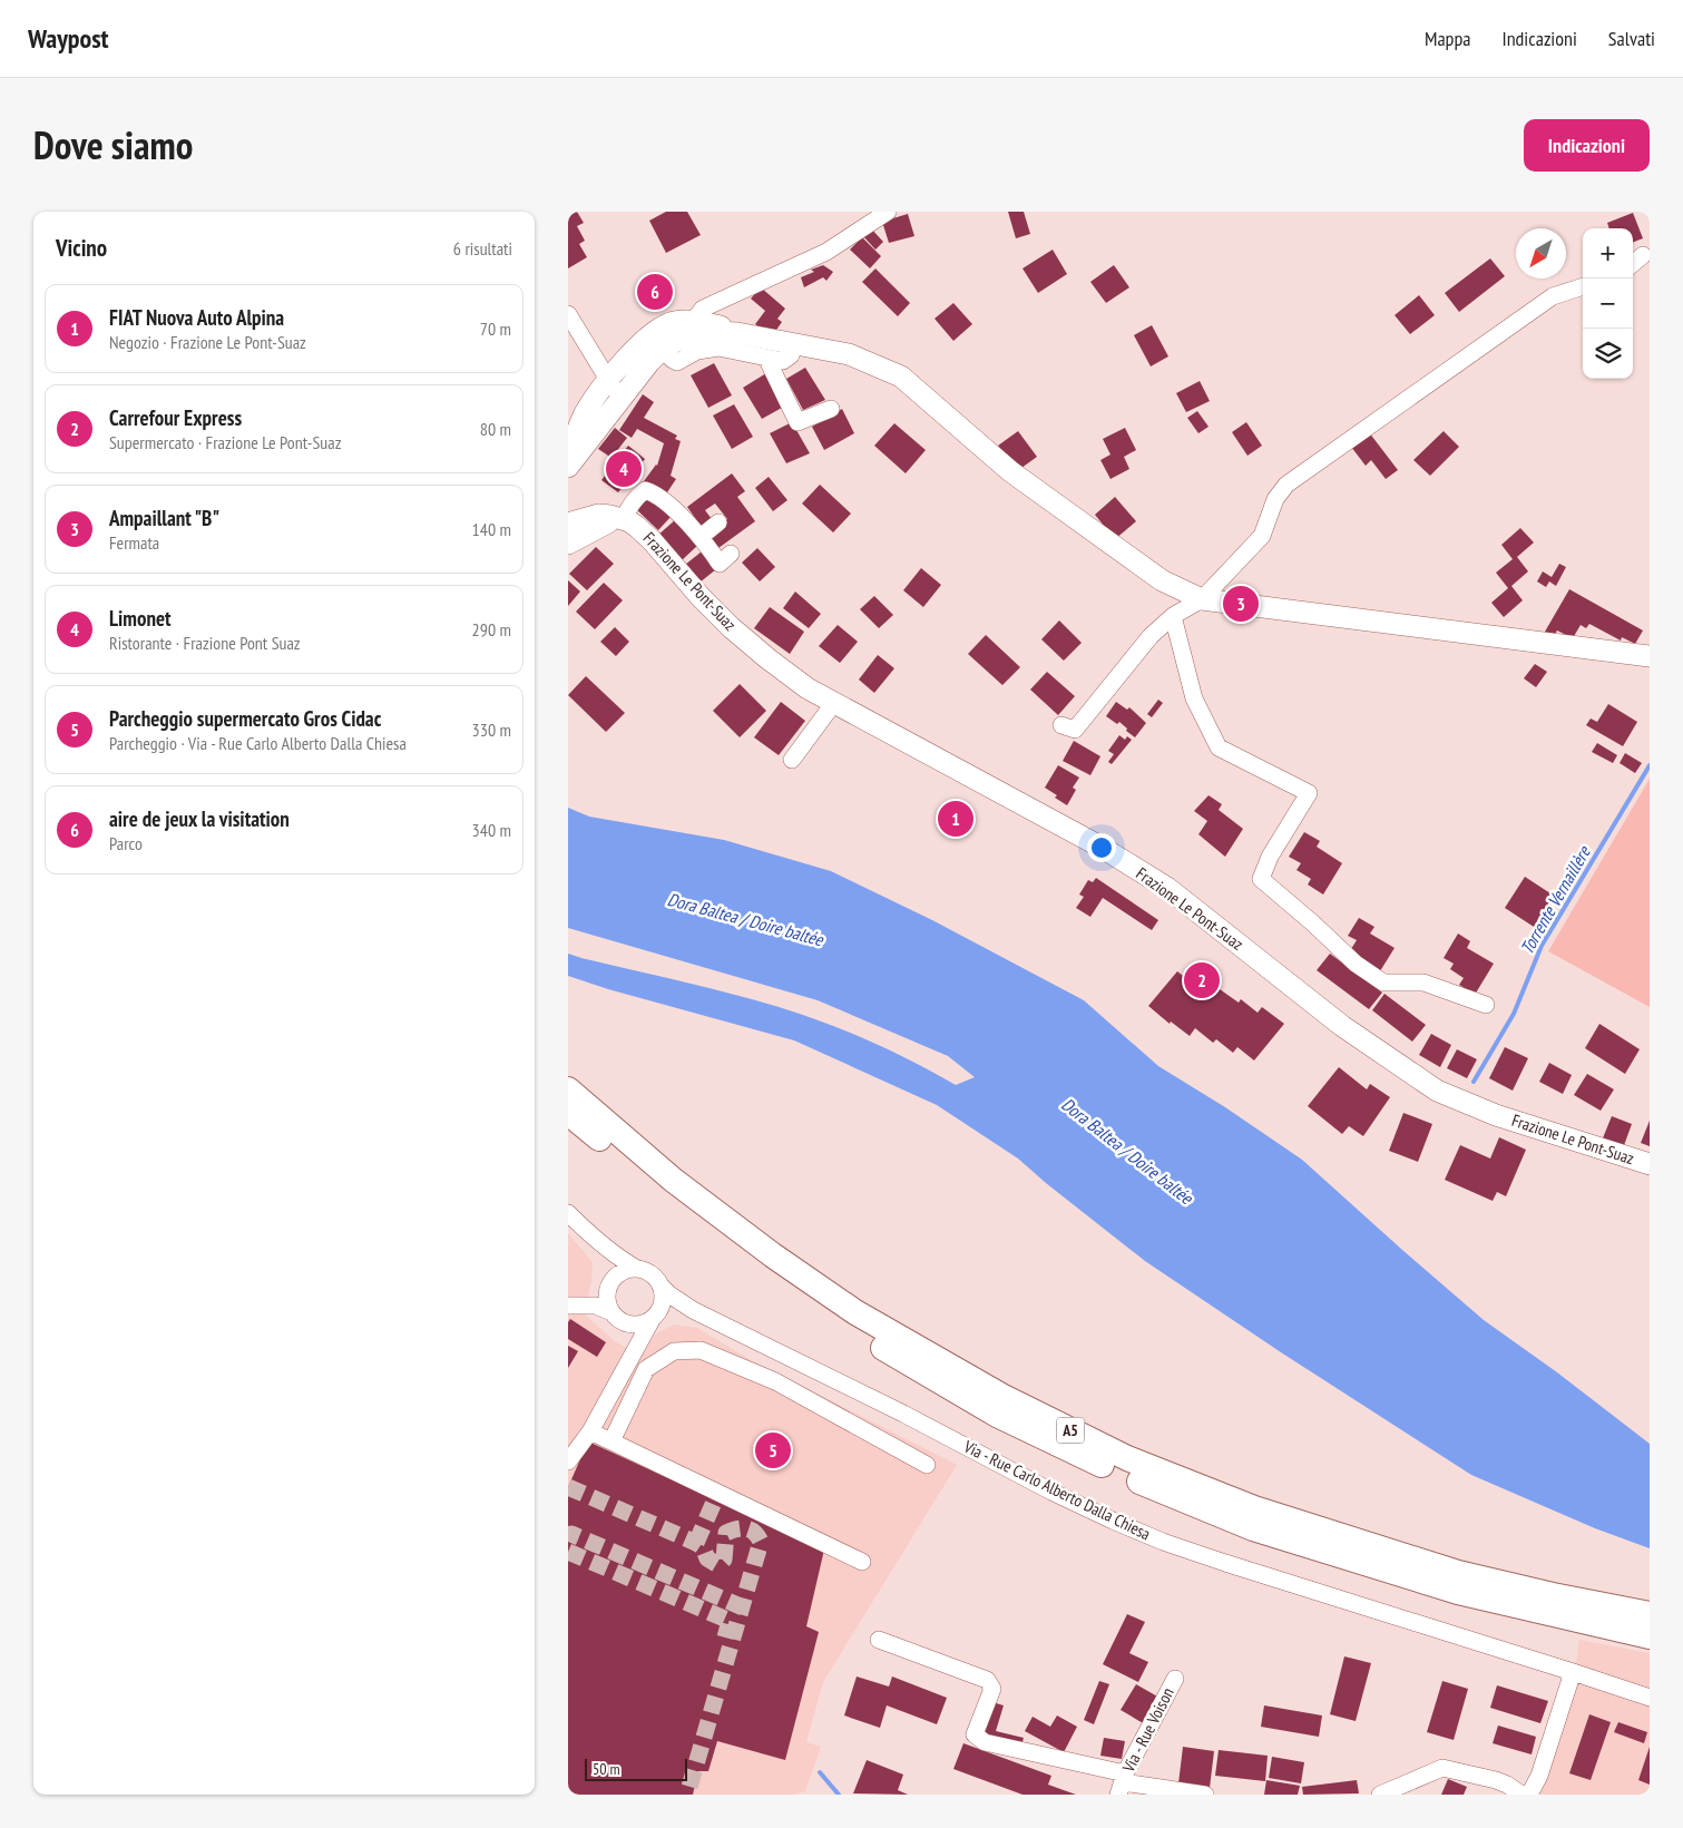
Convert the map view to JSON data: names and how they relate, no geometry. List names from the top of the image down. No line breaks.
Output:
{"streets":{"highway":["A5"],"main road":["Frazione Le Pont-Suaz"],"street":["Via - Rue Carlo Alberto Dalla Chiesa","Via - Rue Voison"]},"water":["Torrente Vernaillère","Dora Baltea / Doire baltée"],"scale_bar":"50 m","north":"bottom left","page":{"header":"Waypost","nav":["Mappa","Indicazioni","Salvati"],"title":"Dove siamo","buttons":"Indicazioni","heading":["Vicino","6 risultati"],"map_buttons":["+","−"],"pins":["6","4","3","1","2","5"],"list":[{"mark":"1","name":"FIAT Nuova Auto Alpina","note":"Negozio · Frazione Le Pont-Suaz","value":"70 m"},{"mark":"2","name":"Carrefour Express","note":"Supermercato · Frazione Le Pont-Suaz","value":"80 m"},{"mark":"3","name":"Ampaillant \"B\"","note":"Fermata","value":"140 m"},{"mark":"4","name":"Limonet","note":"Ristorante · Frazione Pont Suaz","value":"290 m"},{"mark":"5","name":"Parcheggio supermercato Gros Cidac","note":"Parcheggio · Via - Rue Carlo Alberto Dalla Chiesa","value":"330 m"},{"mark":"6","name":"aire de jeux la visitation","note":"Parco","value":"340 m"}],"scale":"50 m"}}
